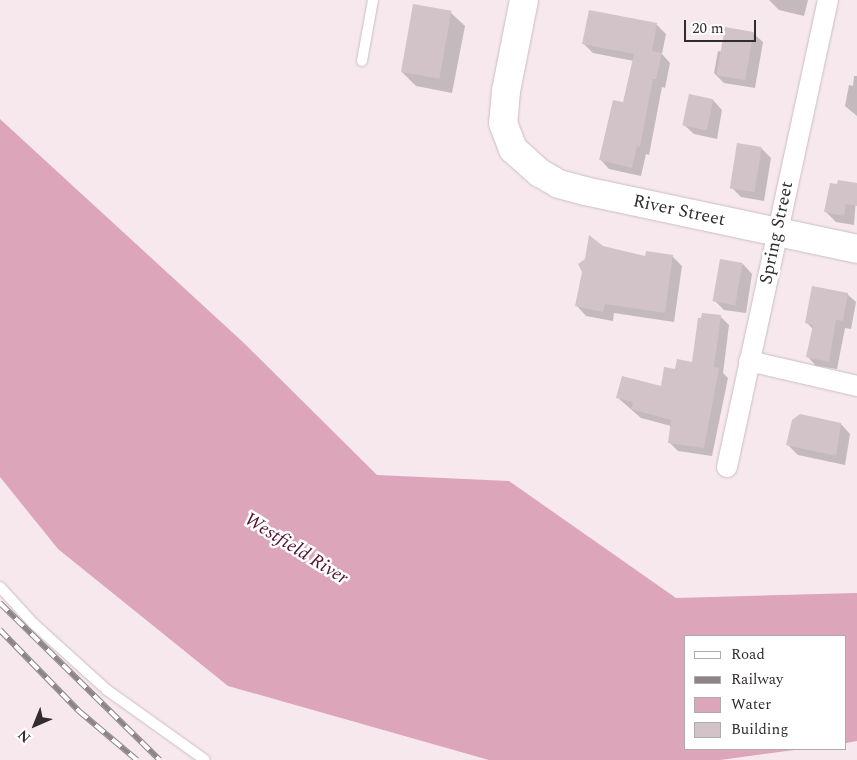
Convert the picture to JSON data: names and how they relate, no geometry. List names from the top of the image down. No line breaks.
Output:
{"streets":{"street":["River Street","Spring Street"]},"crossings":[["River Street","Spring Street"]],"water":["Westfield River"],"legend":["Road","Railway","Water","Building"],"scale_bar":"20 m","north":"bottom left"}
